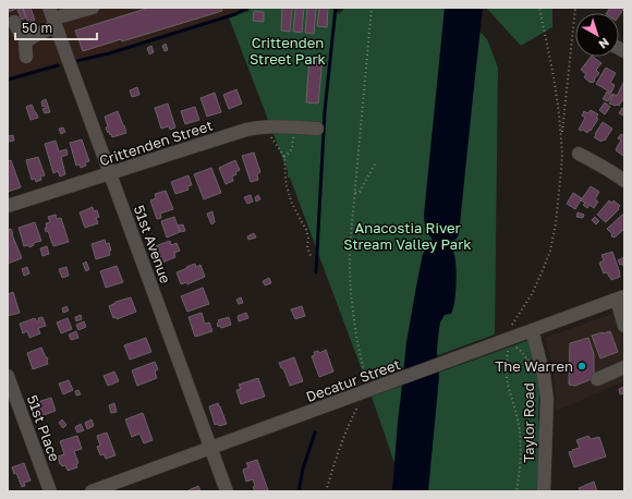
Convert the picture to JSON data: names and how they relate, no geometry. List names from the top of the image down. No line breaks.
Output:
{"streets":{"street":["Crittenden Street","51st Avenue","Decatur Street","Taylor Road","51st Place"]},"crossings":[["Crittenden Street","51st Avenue"],["51st Avenue","Decatur Street"],["Decatur Street","Taylor Road"]],"parks":["Crittenden Street Park","Anacostia River Stream Valley Park"],"places":["The Warren"],"scale_bar":"50 m","north":"bottom right"}
